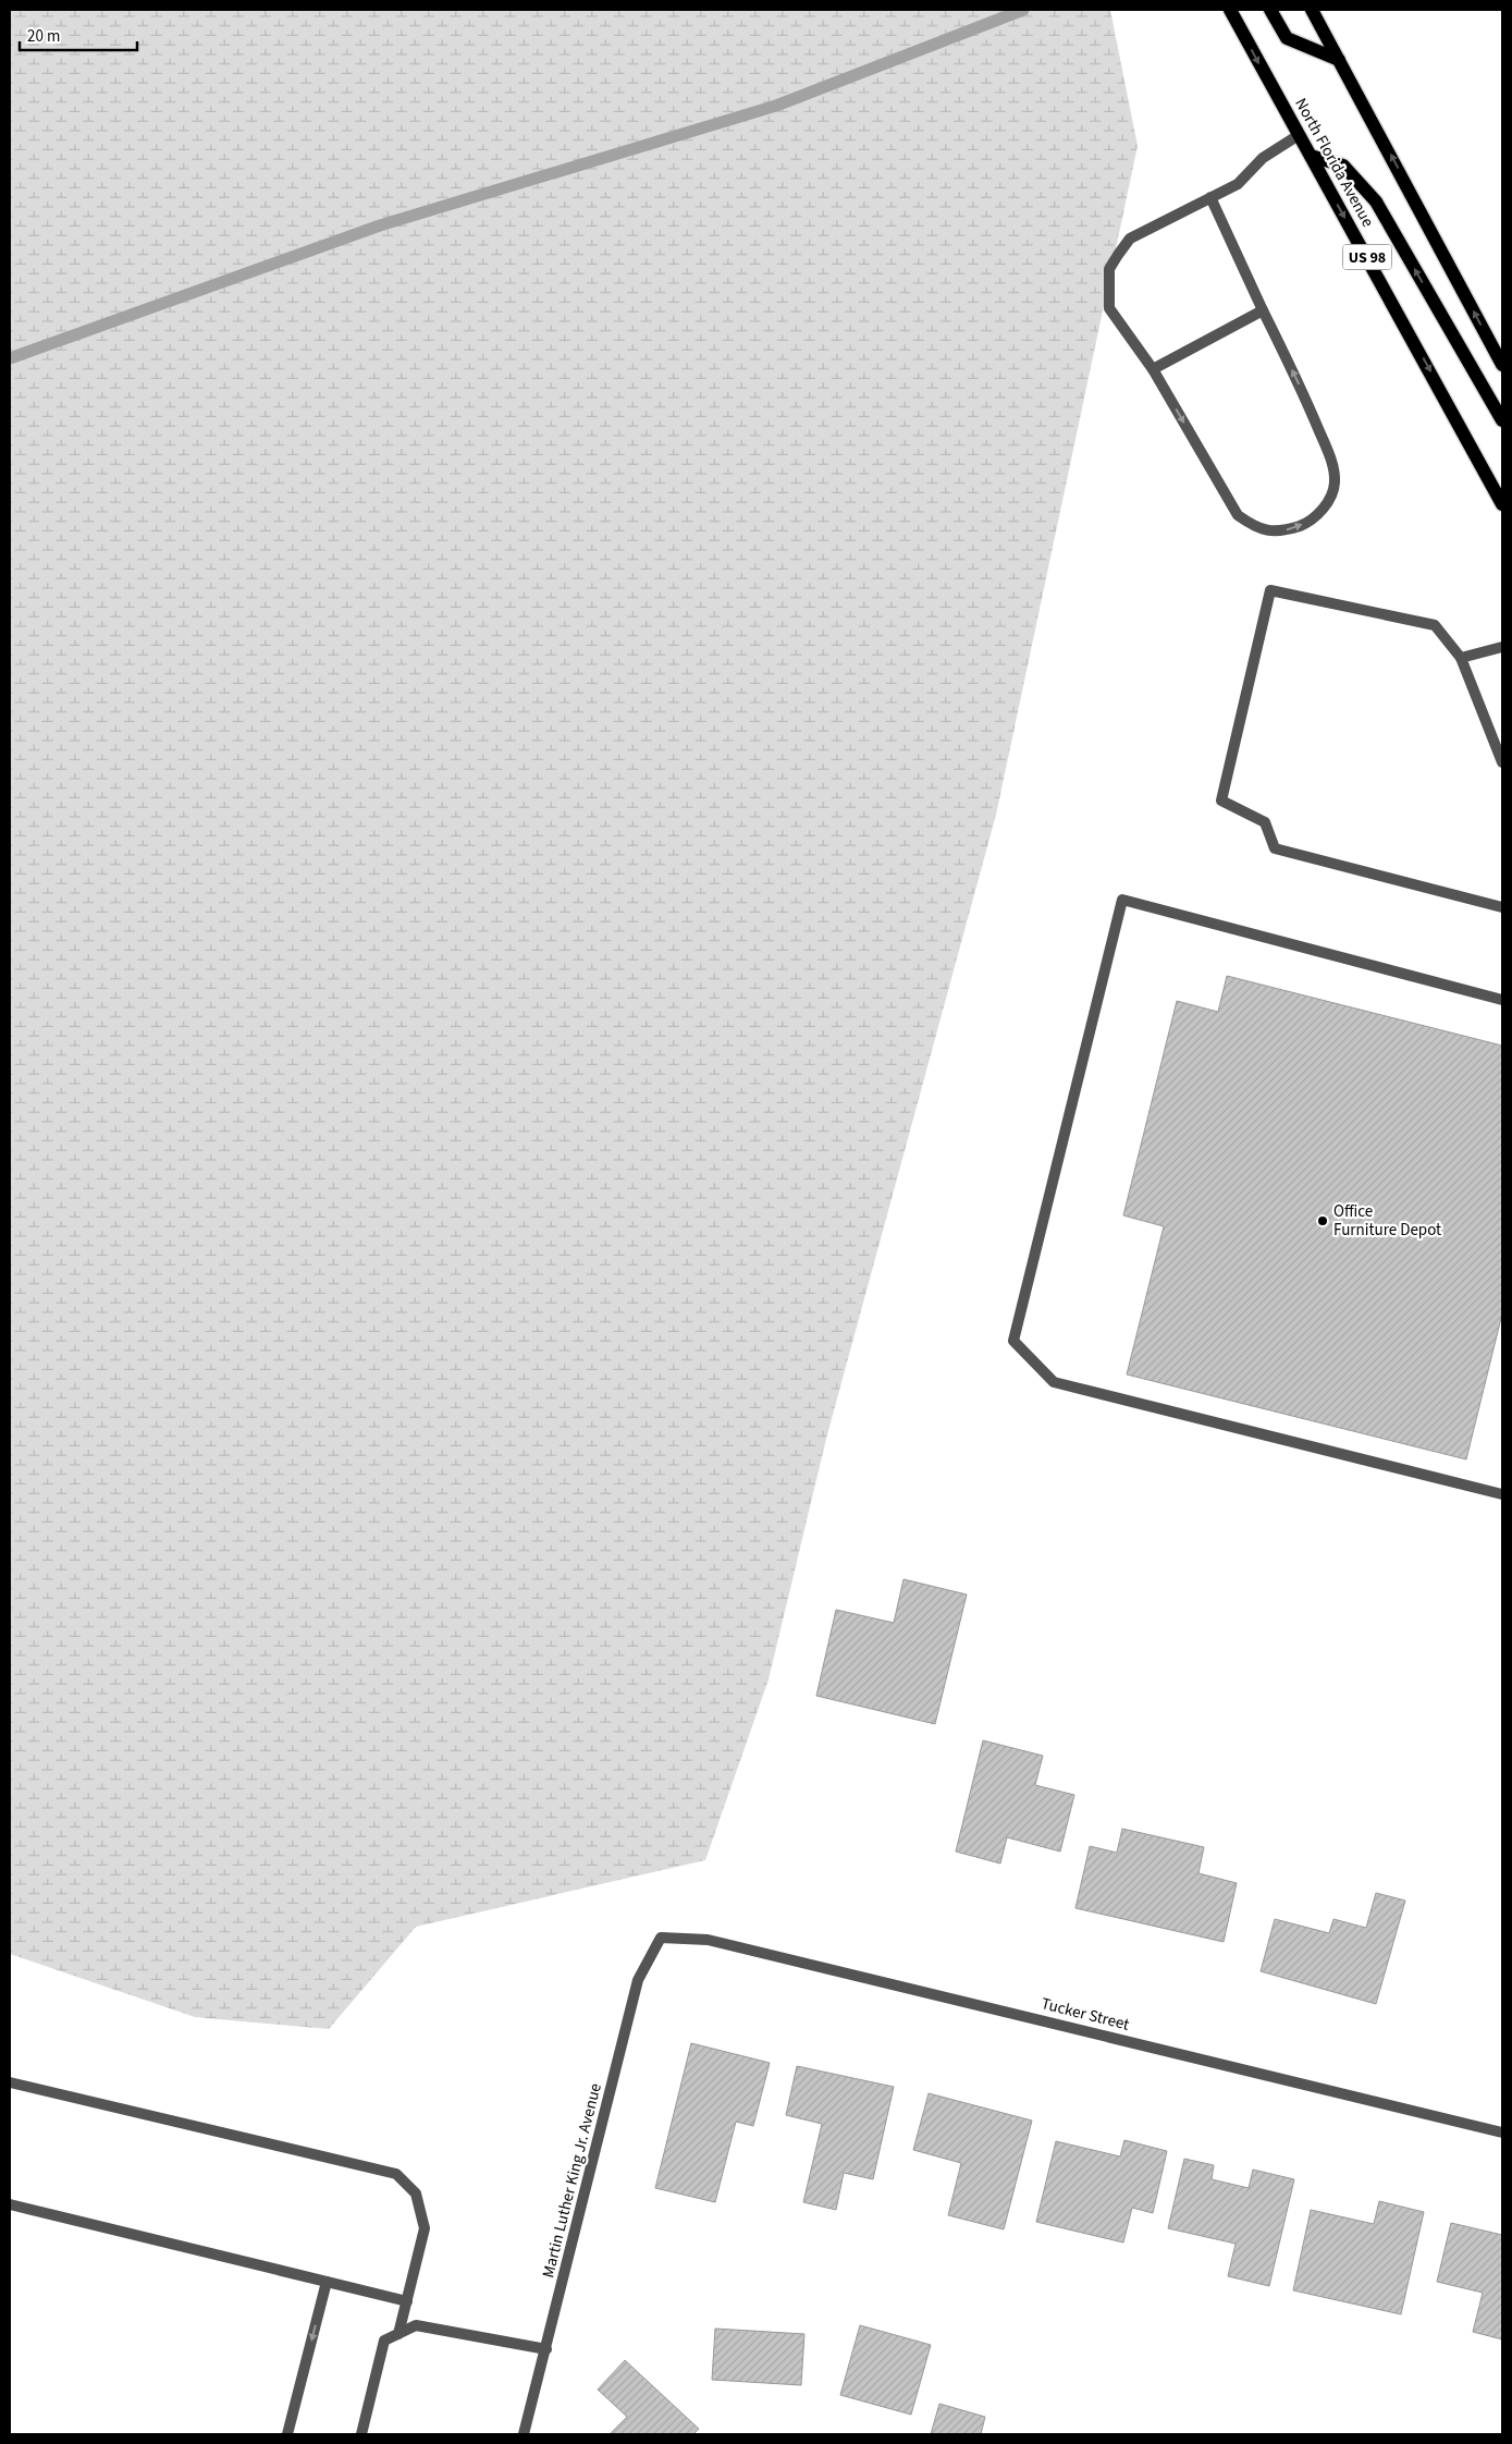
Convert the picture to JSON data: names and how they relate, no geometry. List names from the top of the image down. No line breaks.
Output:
{"streets":{"main road":["North Florida Avenue","US 98"],"street":["Tucker Street","Martin Luther King Jr. Avenue"]},"crossings":[["Tucker Street","Martin Luther King Jr. Avenue"]],"places":["Office Furniture Depot"],"scale_bar":"20 m"}
